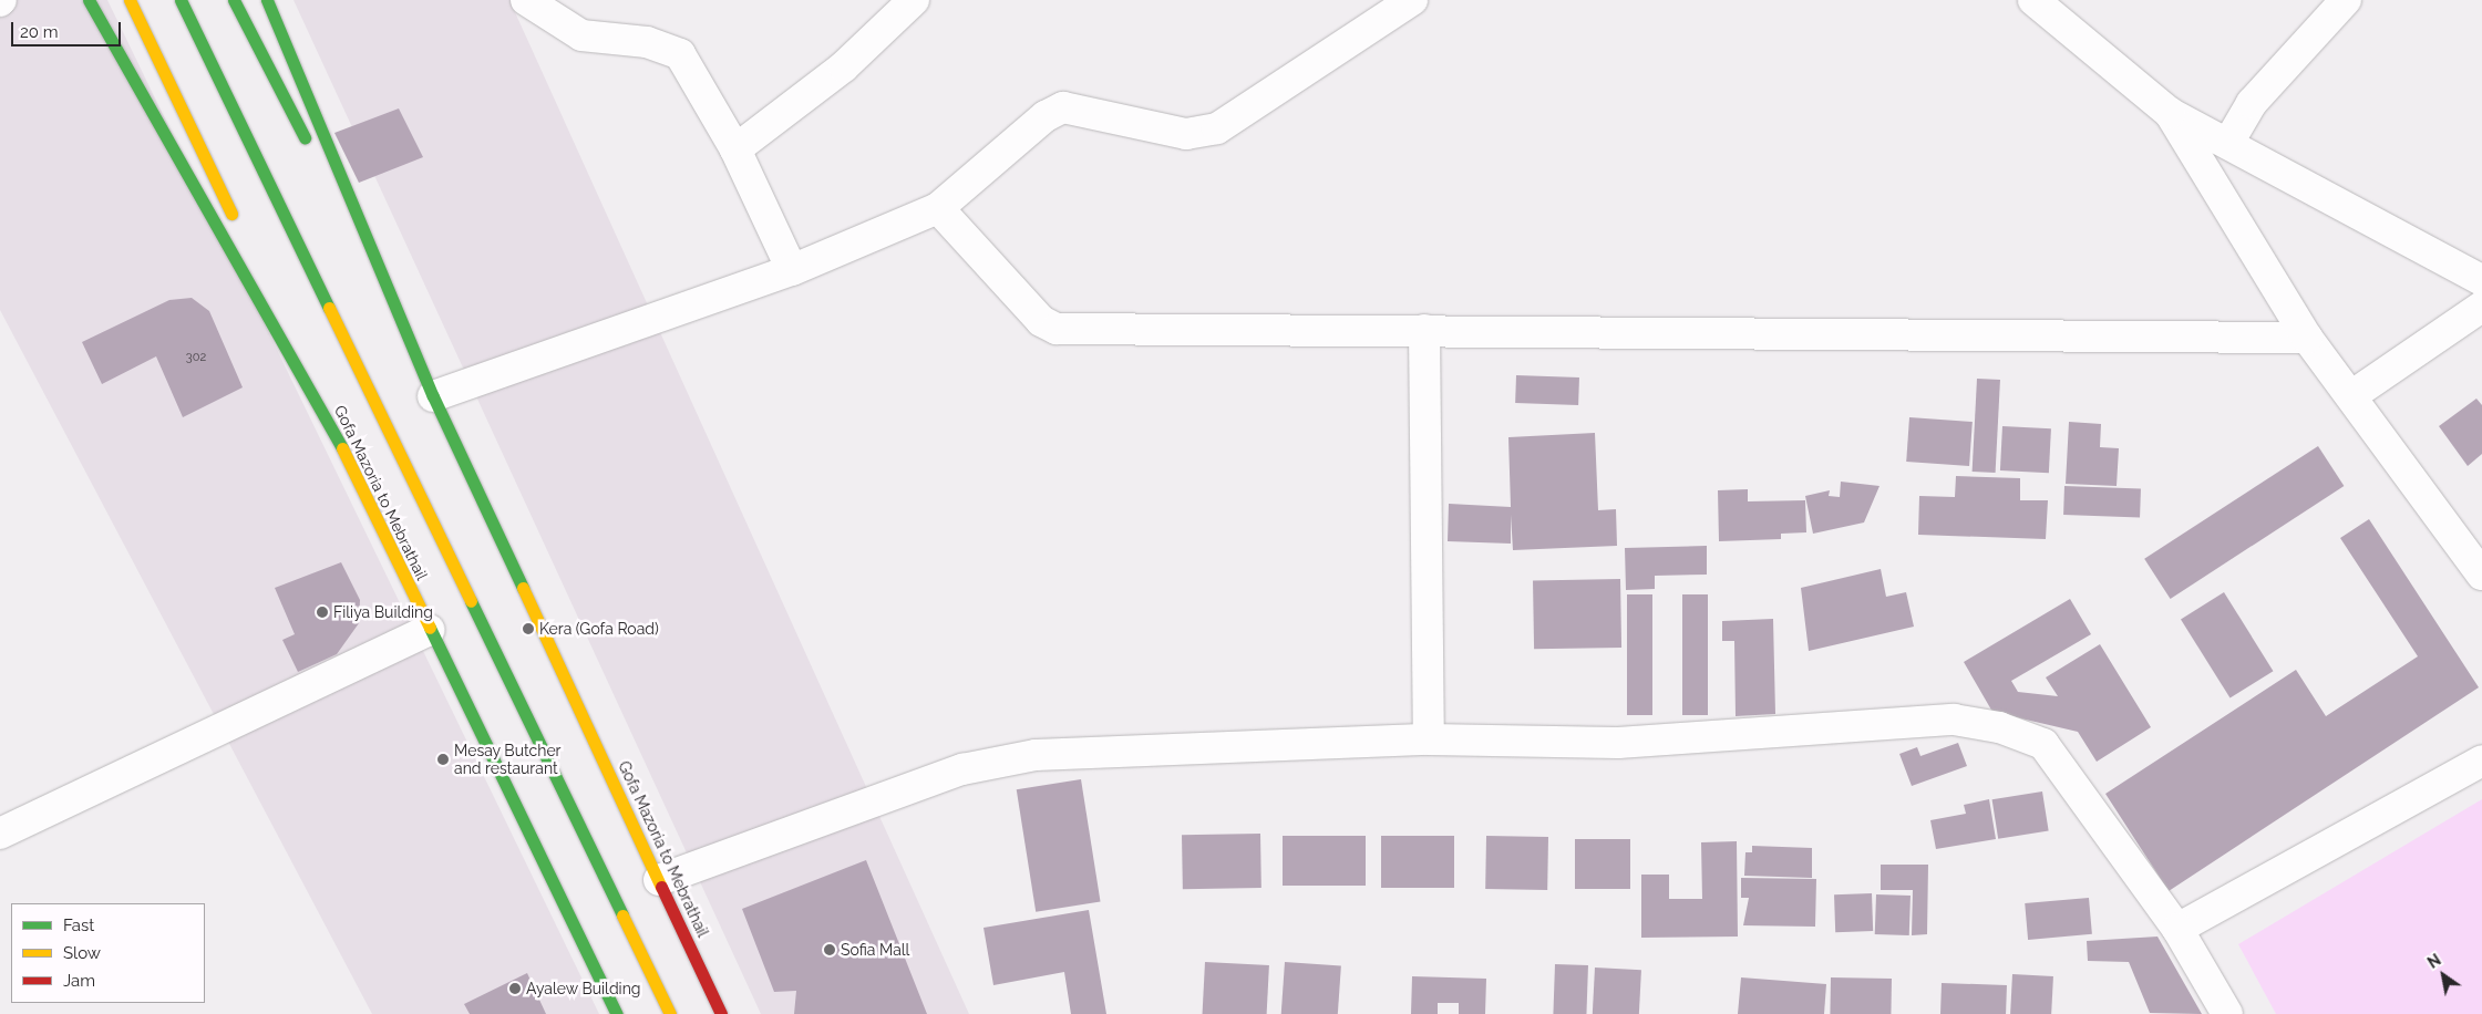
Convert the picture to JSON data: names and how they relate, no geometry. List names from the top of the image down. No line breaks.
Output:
{"streets":{"main road":["Gofa Mazoria to Mebrathail"]},"places":["Filiya Building","Kera (Gofa Road)","Mesay Butcher and restaurant","Sofia Mall","Ayalew Building"],"house_numbers":["302"],"legend":["Fast","Slow","Jam"],"scale_bar":"20 m","north":"top left"}
